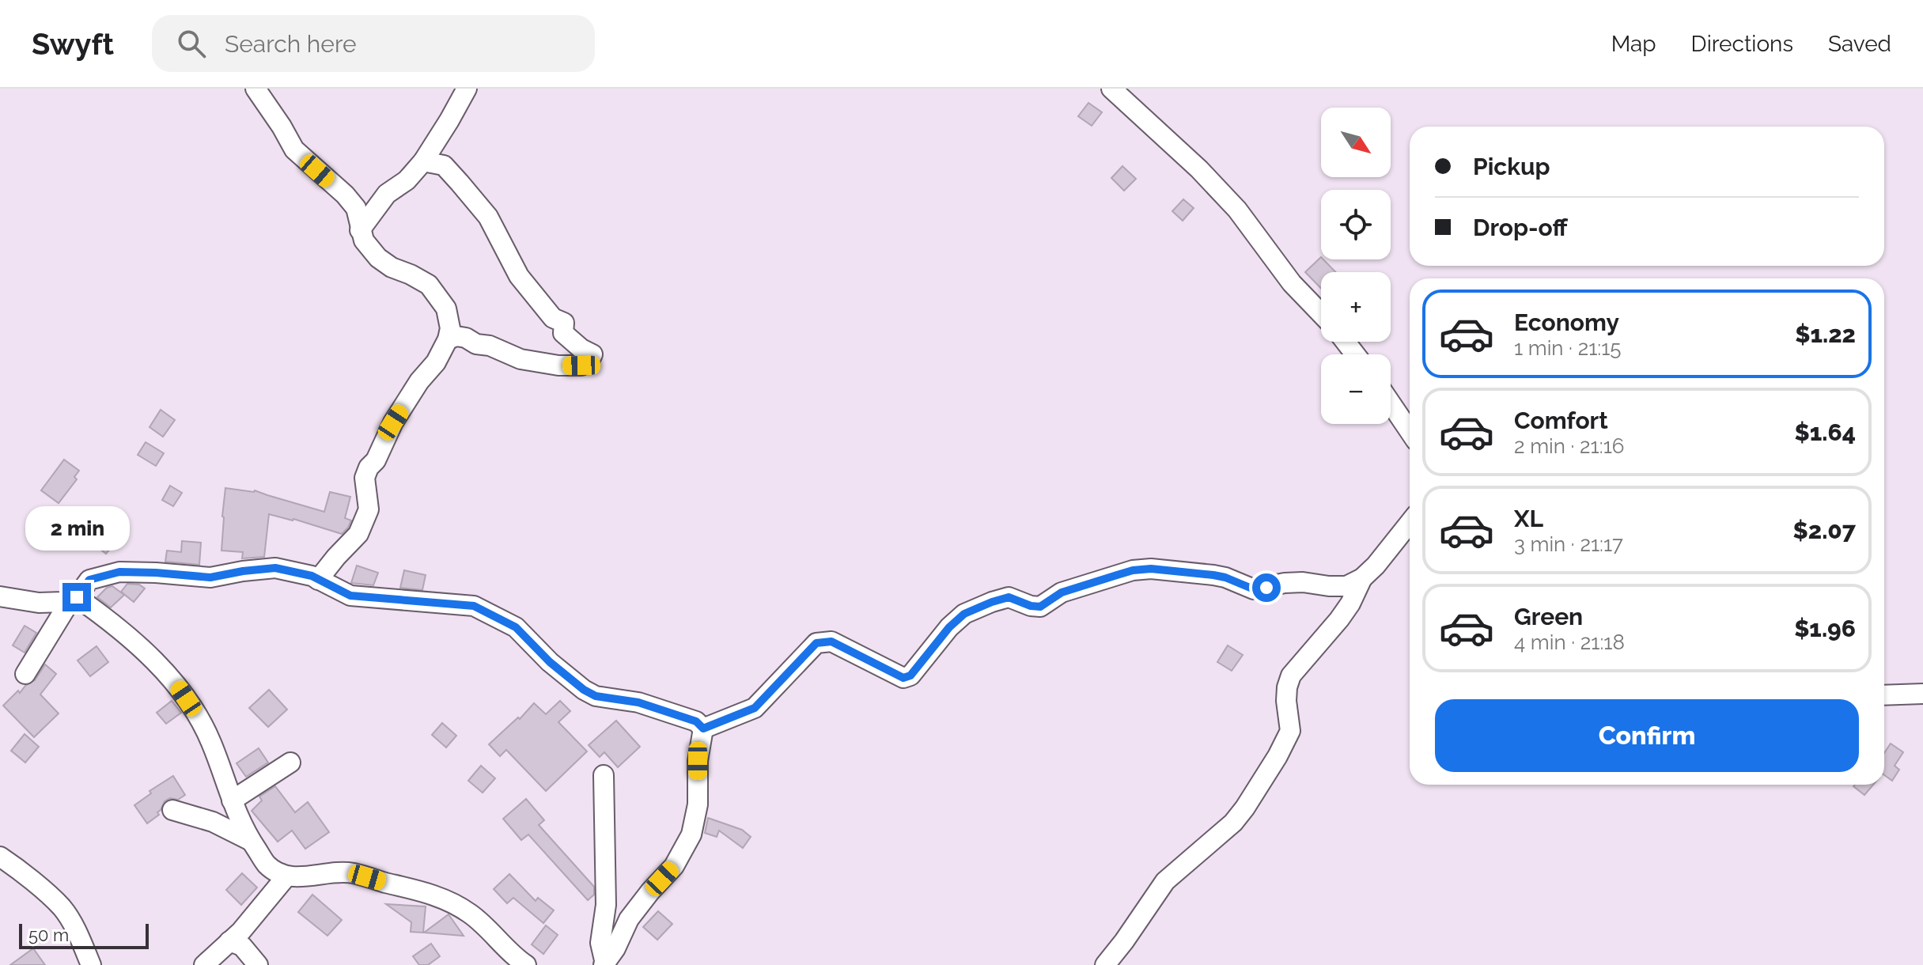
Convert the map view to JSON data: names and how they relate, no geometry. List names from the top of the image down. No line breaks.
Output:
{"scale_bar":"50 m","north":"bottom right","page":{"header":"Swyft","search":"Search here","nav":["Map","Directions","Saved"],"map_buttons":["+","−"],"banner":["Pickup","Drop-off"],"list":[{"name":"Economy","note":"1 min · 21:15","value":"$1.22"},{"name":"Comfort","note":"2 min · 21:16","value":"$1.64"},{"name":"XL","note":"3 min · 21:17","value":"$2.07"},{"name":"Green","note":"4 min · 21:18","value":"$1.96"}],"bubble":"2 min","buttons":"Confirm","scale":"50 m"}}
